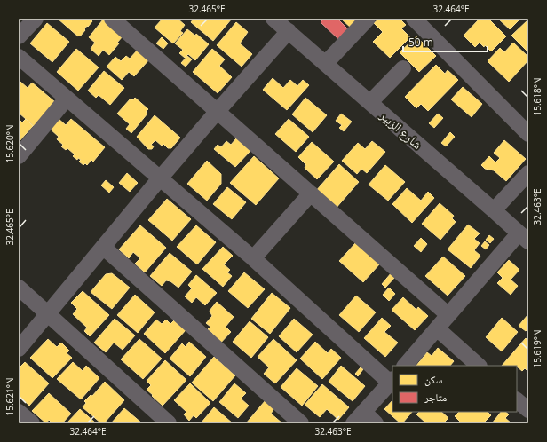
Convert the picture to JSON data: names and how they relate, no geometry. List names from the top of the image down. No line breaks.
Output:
{"streets":{"street":["شارع الزبير"]},"legend":["سكن","متاجر"],"scale_bar":"50 m","coordinates":["32.465°E","32.464°E","15.618°N","15.620°N","32.463°E","15.619°N","15.621°N"]}
